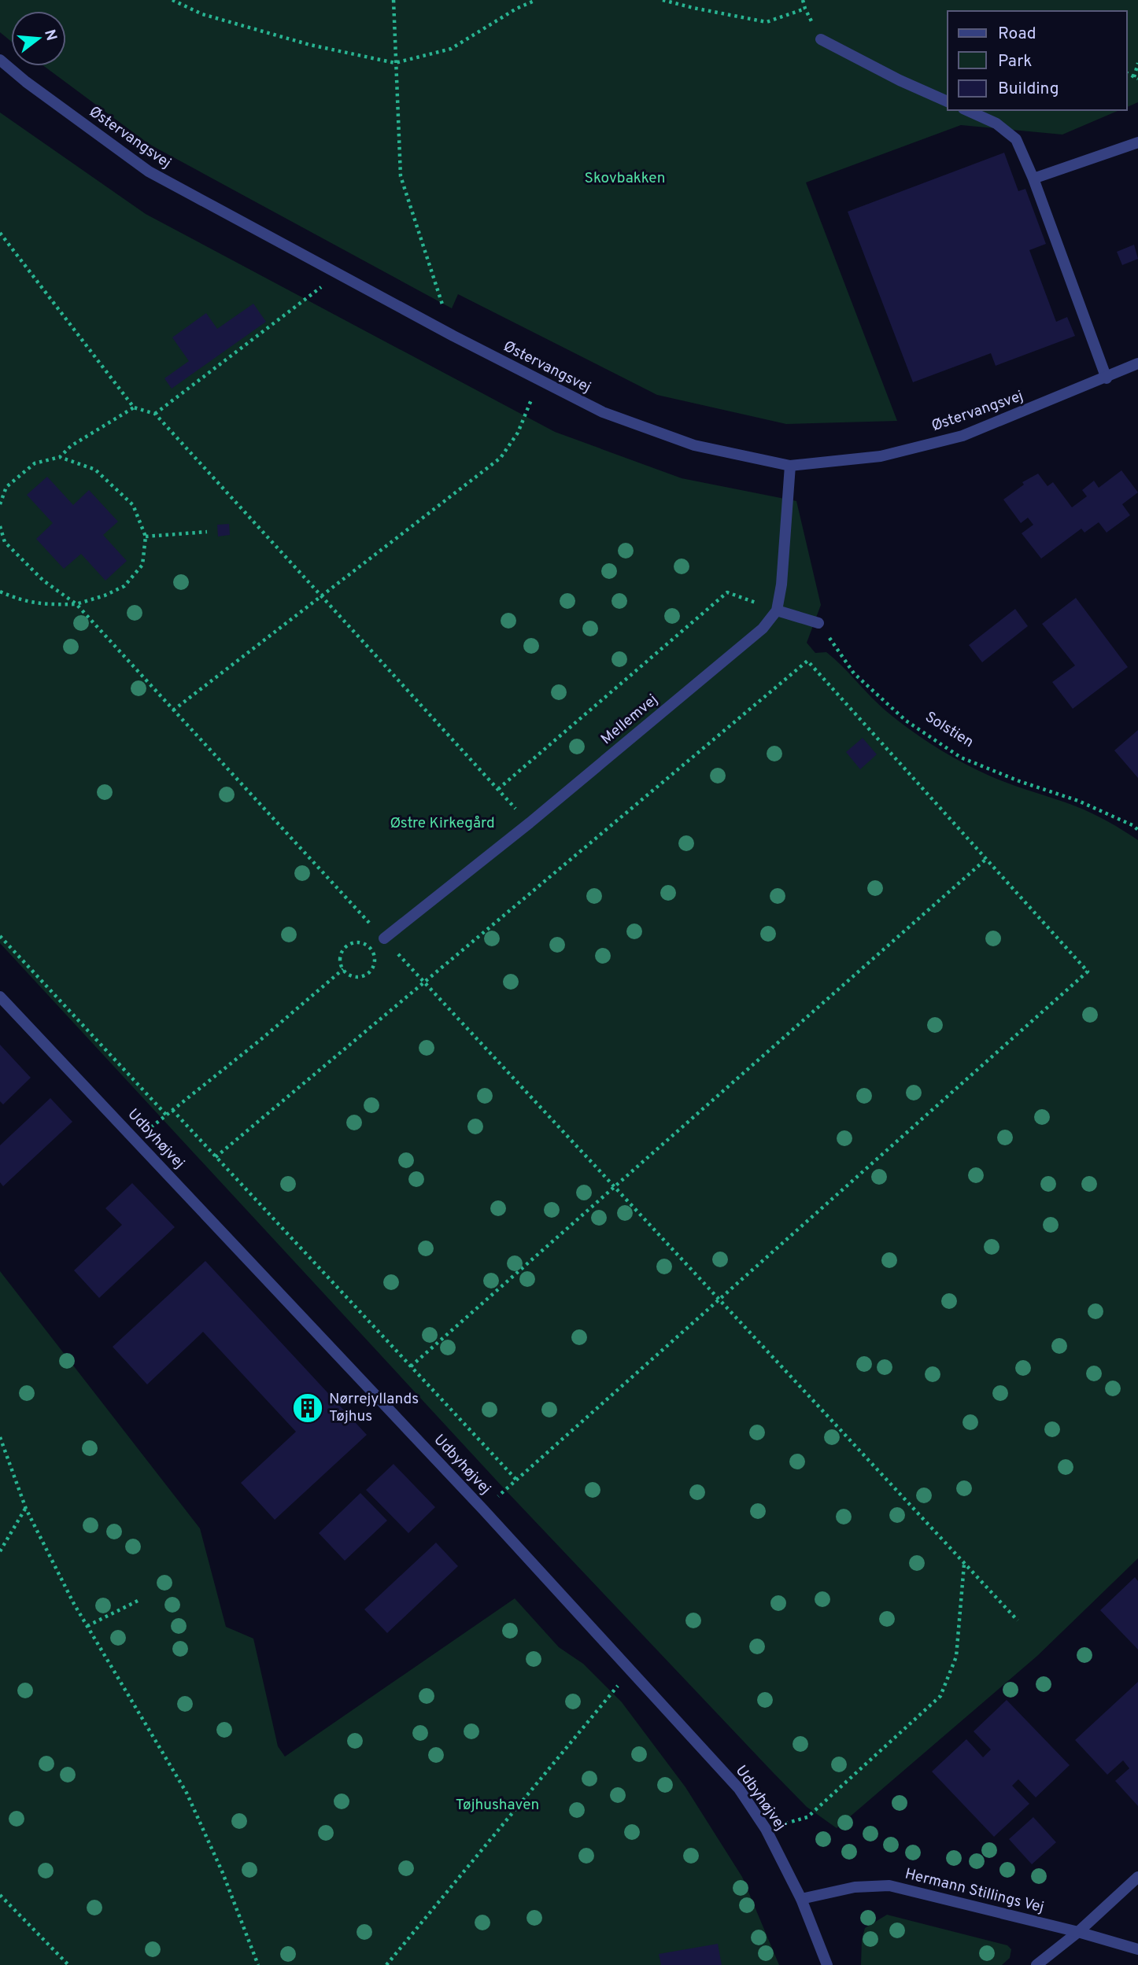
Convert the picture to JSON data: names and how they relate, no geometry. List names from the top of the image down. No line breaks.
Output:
{"streets":{"street":["Østervangsvej","Mellemvej","Udbyhøjvej","Hermann Stillings Vej"],"path":["Solstien"]},"crossings":[["Østervangsvej","Mellemvej"],["Udbyhøjvej","Hermann Stillings Vej"]],"parks":["Skovbakken","Østre Kirkegård","Tøjhushaven"],"places":{"building":["Nørrejyllands Tøjhus"]},"legend":["Road","Park","Building"],"north":"right"}
